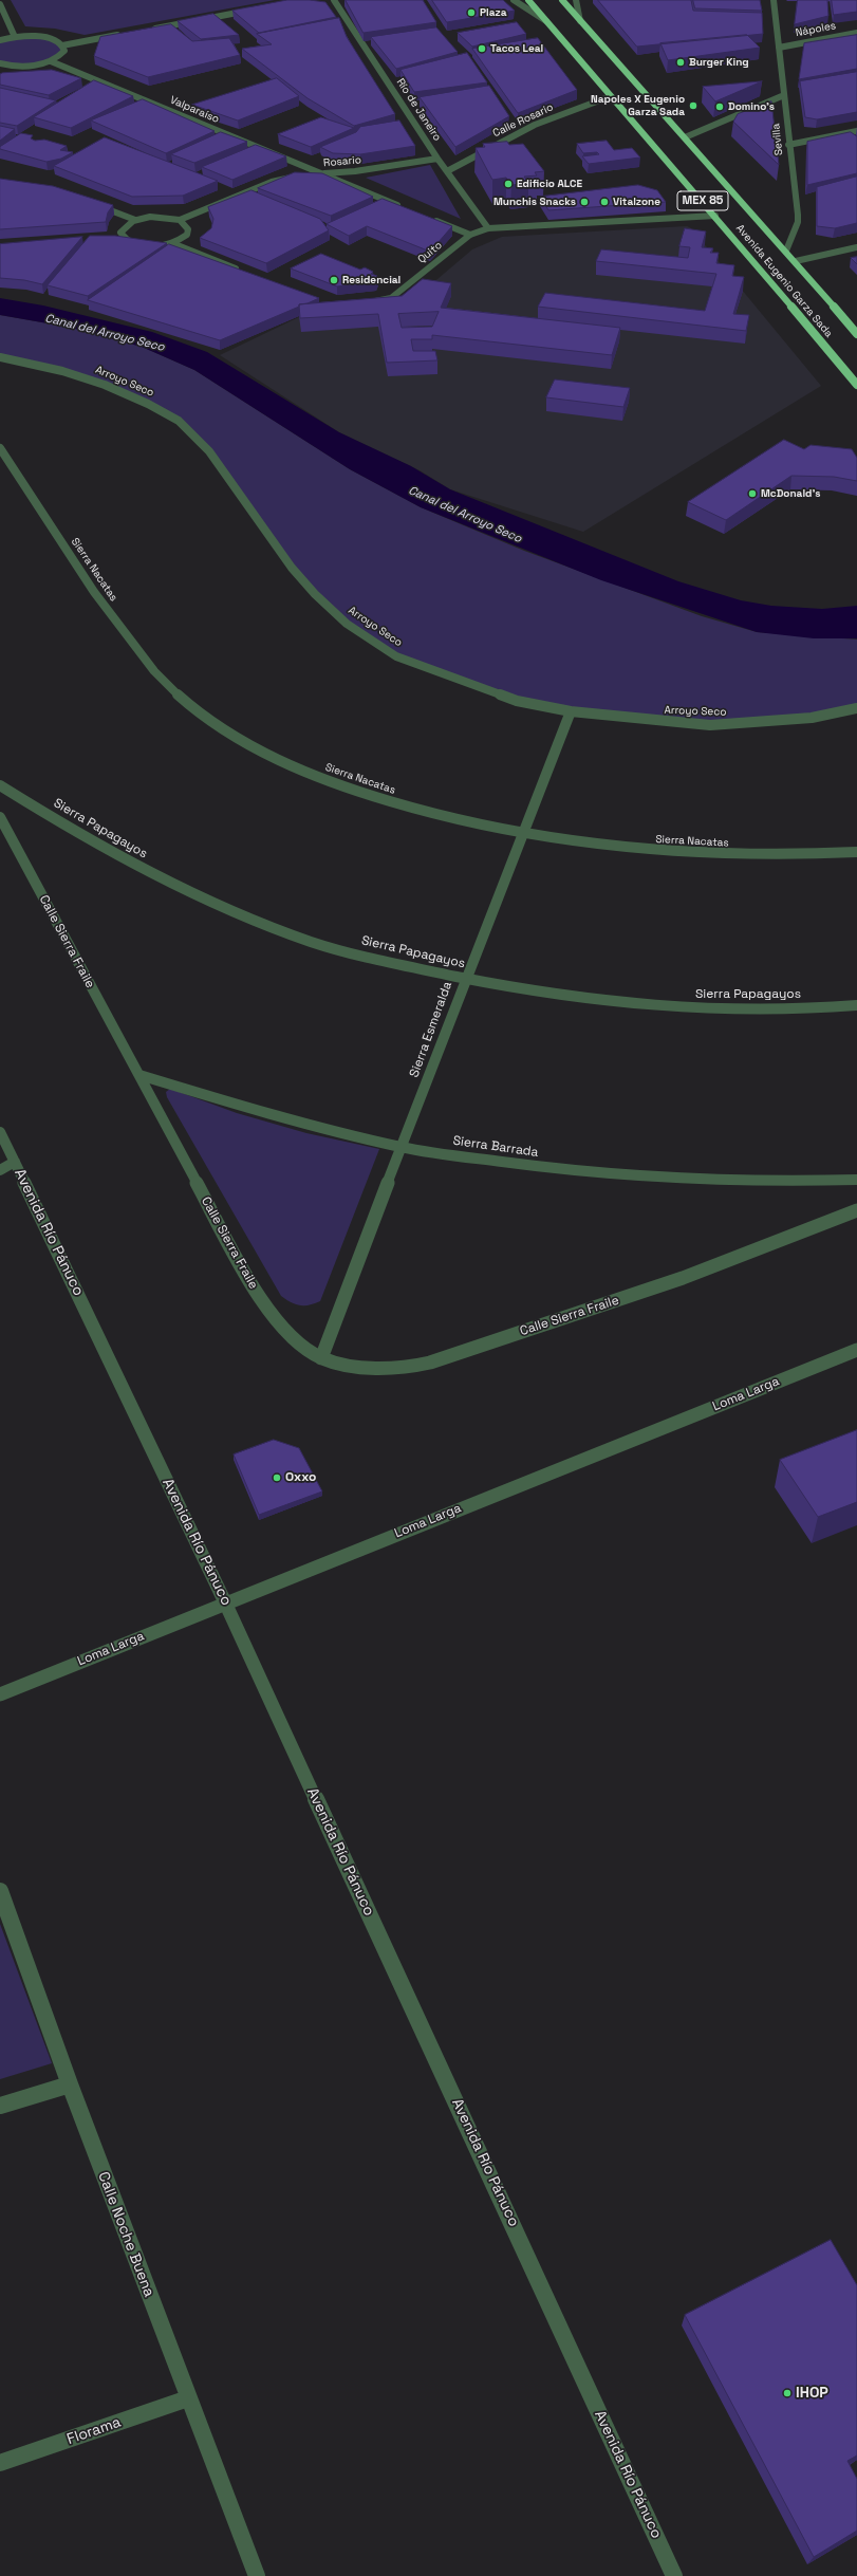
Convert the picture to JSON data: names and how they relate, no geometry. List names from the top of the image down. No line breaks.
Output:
{"streets":{"highway":["MEX 85","Avenida Eugenio Garza Sada"],"street":["Nápoles","Valparaíso","Río de Janeiro","Calle Rosario","Sevilla","Rosario","Quito","Arroyo Seco","Sierra Nacatas","Sierra Papagayos","Calle Sierra Fraile","Sierra Esmeralda","Sierra Barrada","Avenida Río Pánuco","Loma Larga","Calle Noche Buena","Florama"]},"crossings":[["Nápoles","Sevilla"],["Valparaíso","Rosario"],["Río de Janeiro","Calle Rosario"],["Río de Janeiro","Rosario"],["Río de Janeiro","Quito"],["Calle Rosario","Avenida Eugenio Garza Sada"],["Sevilla","Avenida Eugenio Garza Sada"],["Quito","Avenida Eugenio Garza Sada"],["Arroyo Seco","Sierra Esmeralda"],["Sierra Nacatas","Sierra Esmeralda"],["Sierra Papagayos","Sierra Esmeralda"],["Calle Sierra Fraile","Sierra Esmeralda"],["Calle Sierra Fraile","Sierra Barrada"],["Sierra Esmeralda","Sierra Barrada"],["Avenida Río Pánuco","Loma Larga"],["Calle Noche Buena","Florama"]],"water":["Canal del Arroyo Seco"],"places":["Plaza","Tacos Leal","Burger King","Napoles X Eugenio Garza Sada","Domino's","Edificio ALCE","Munchis Snacks","Vitalzone","Residencial","McDonald's","Oxxo","IHOP"]}
